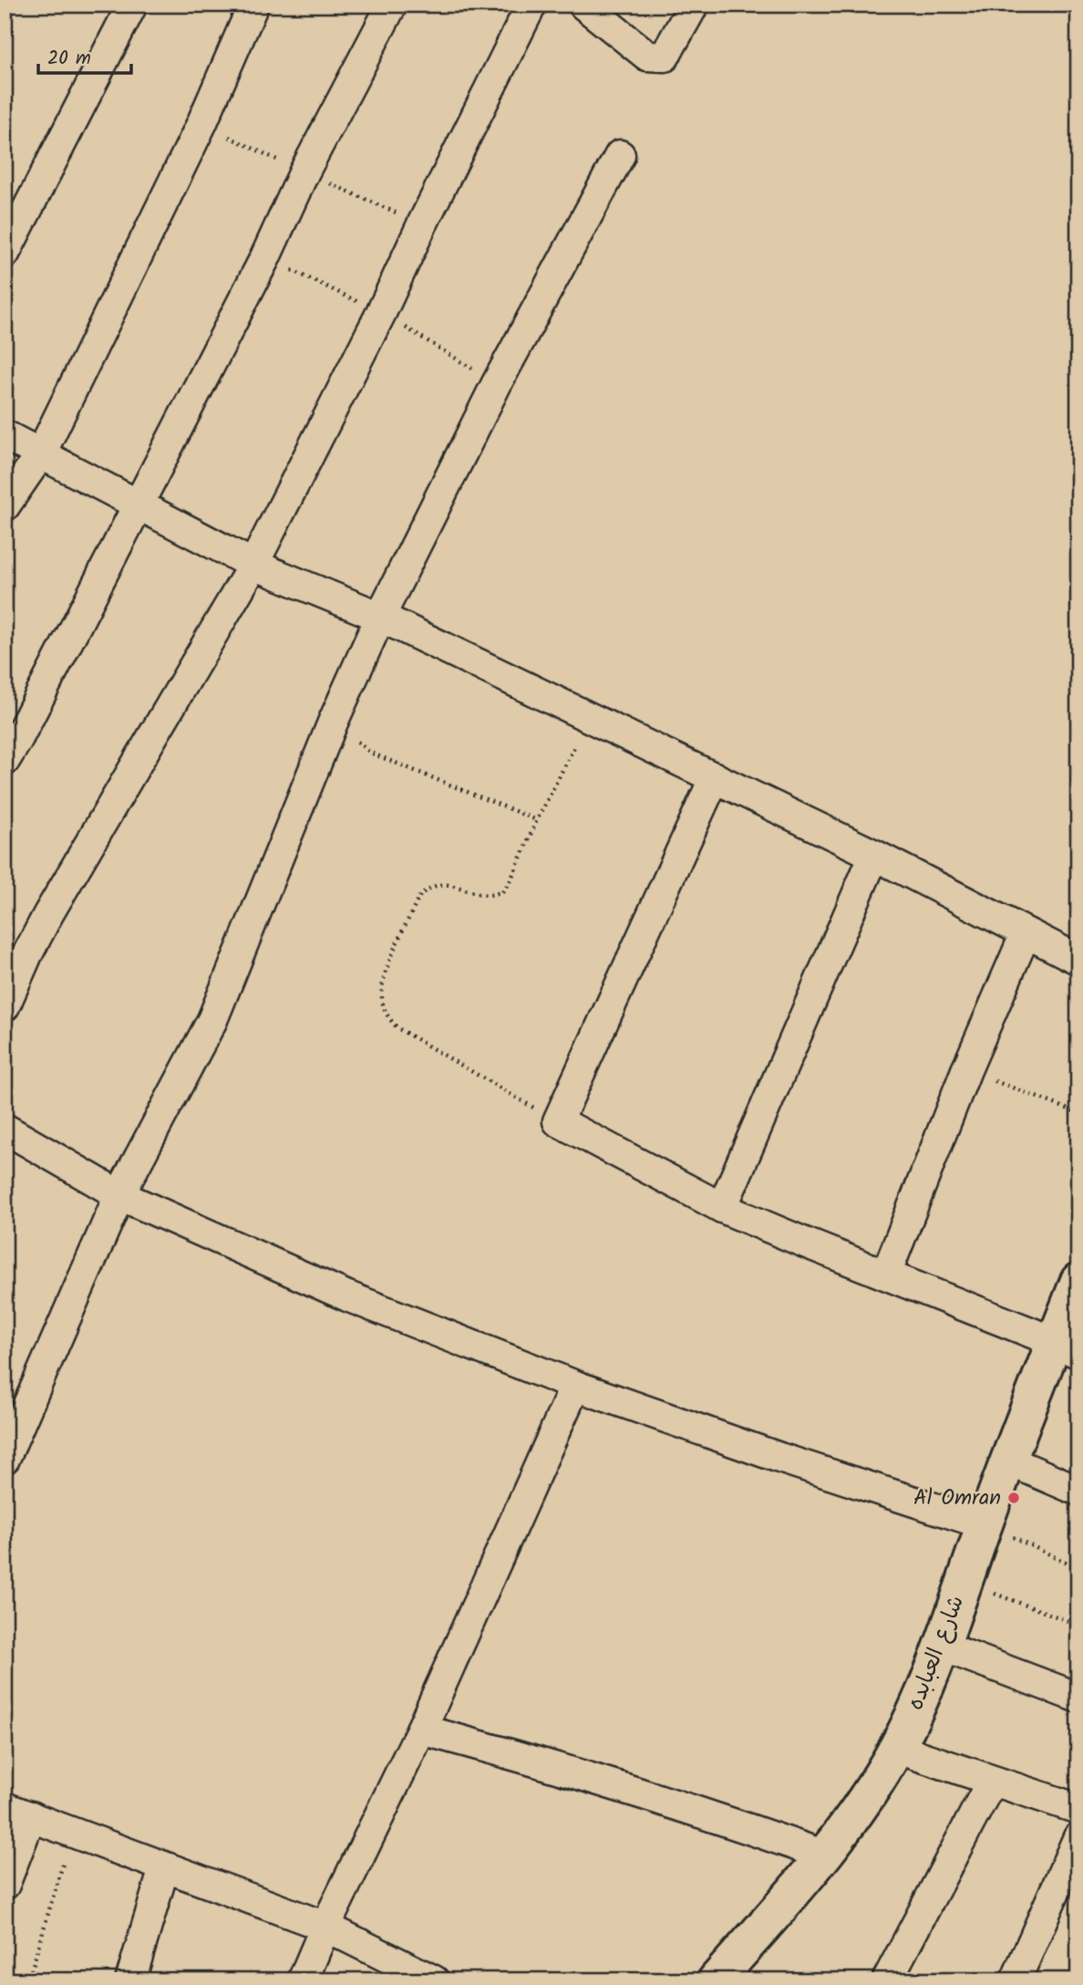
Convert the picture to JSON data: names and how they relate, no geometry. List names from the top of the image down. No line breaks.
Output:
{"streets":{"street":["شارع العبابده"]},"places":["Al Omran"],"scale_bar":"20 m"}
